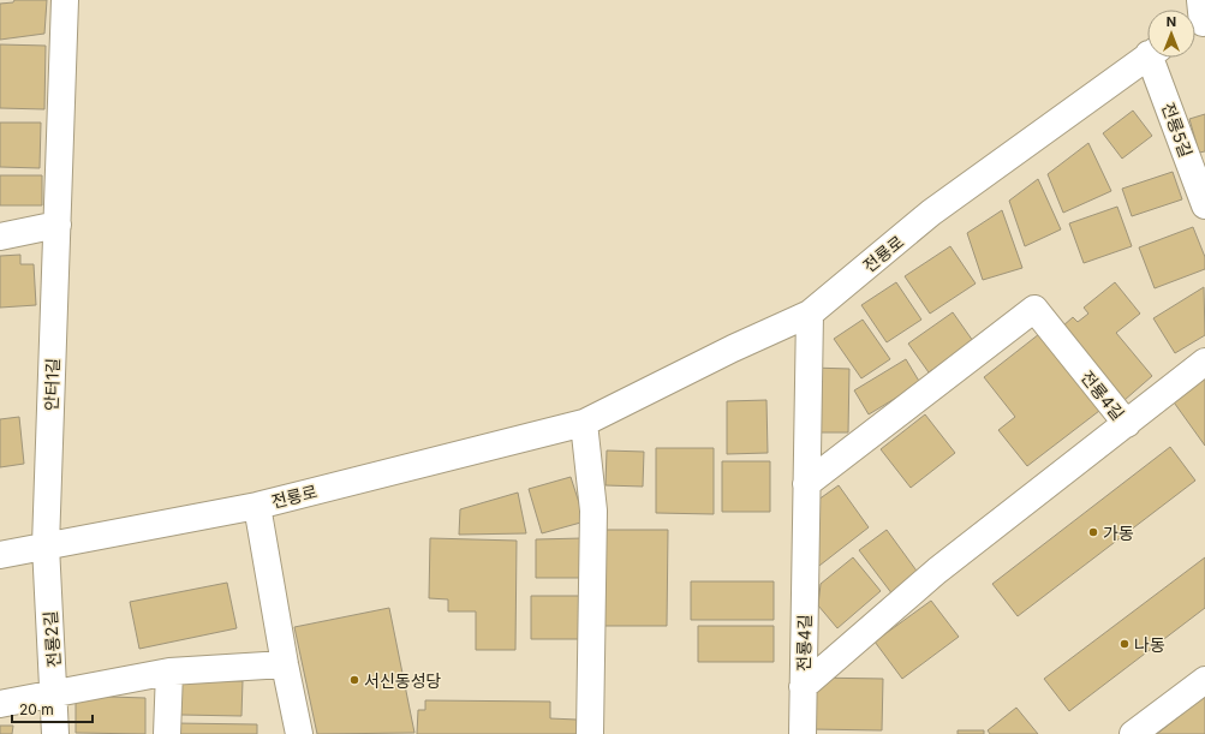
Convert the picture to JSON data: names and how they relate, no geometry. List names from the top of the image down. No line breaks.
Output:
{"streets":{"street":["전룡5길","전룡로","안터1길","전룡4길","전룡2길"]},"crossings":[["전룡로","안터1길"],["전룡로","전룡4길"],["전룡로","전룡2길"],["안터1길","전룡2길"]],"places":["가동","나동","서신동성당"],"scale_bar":"20 m","north":"top"}
